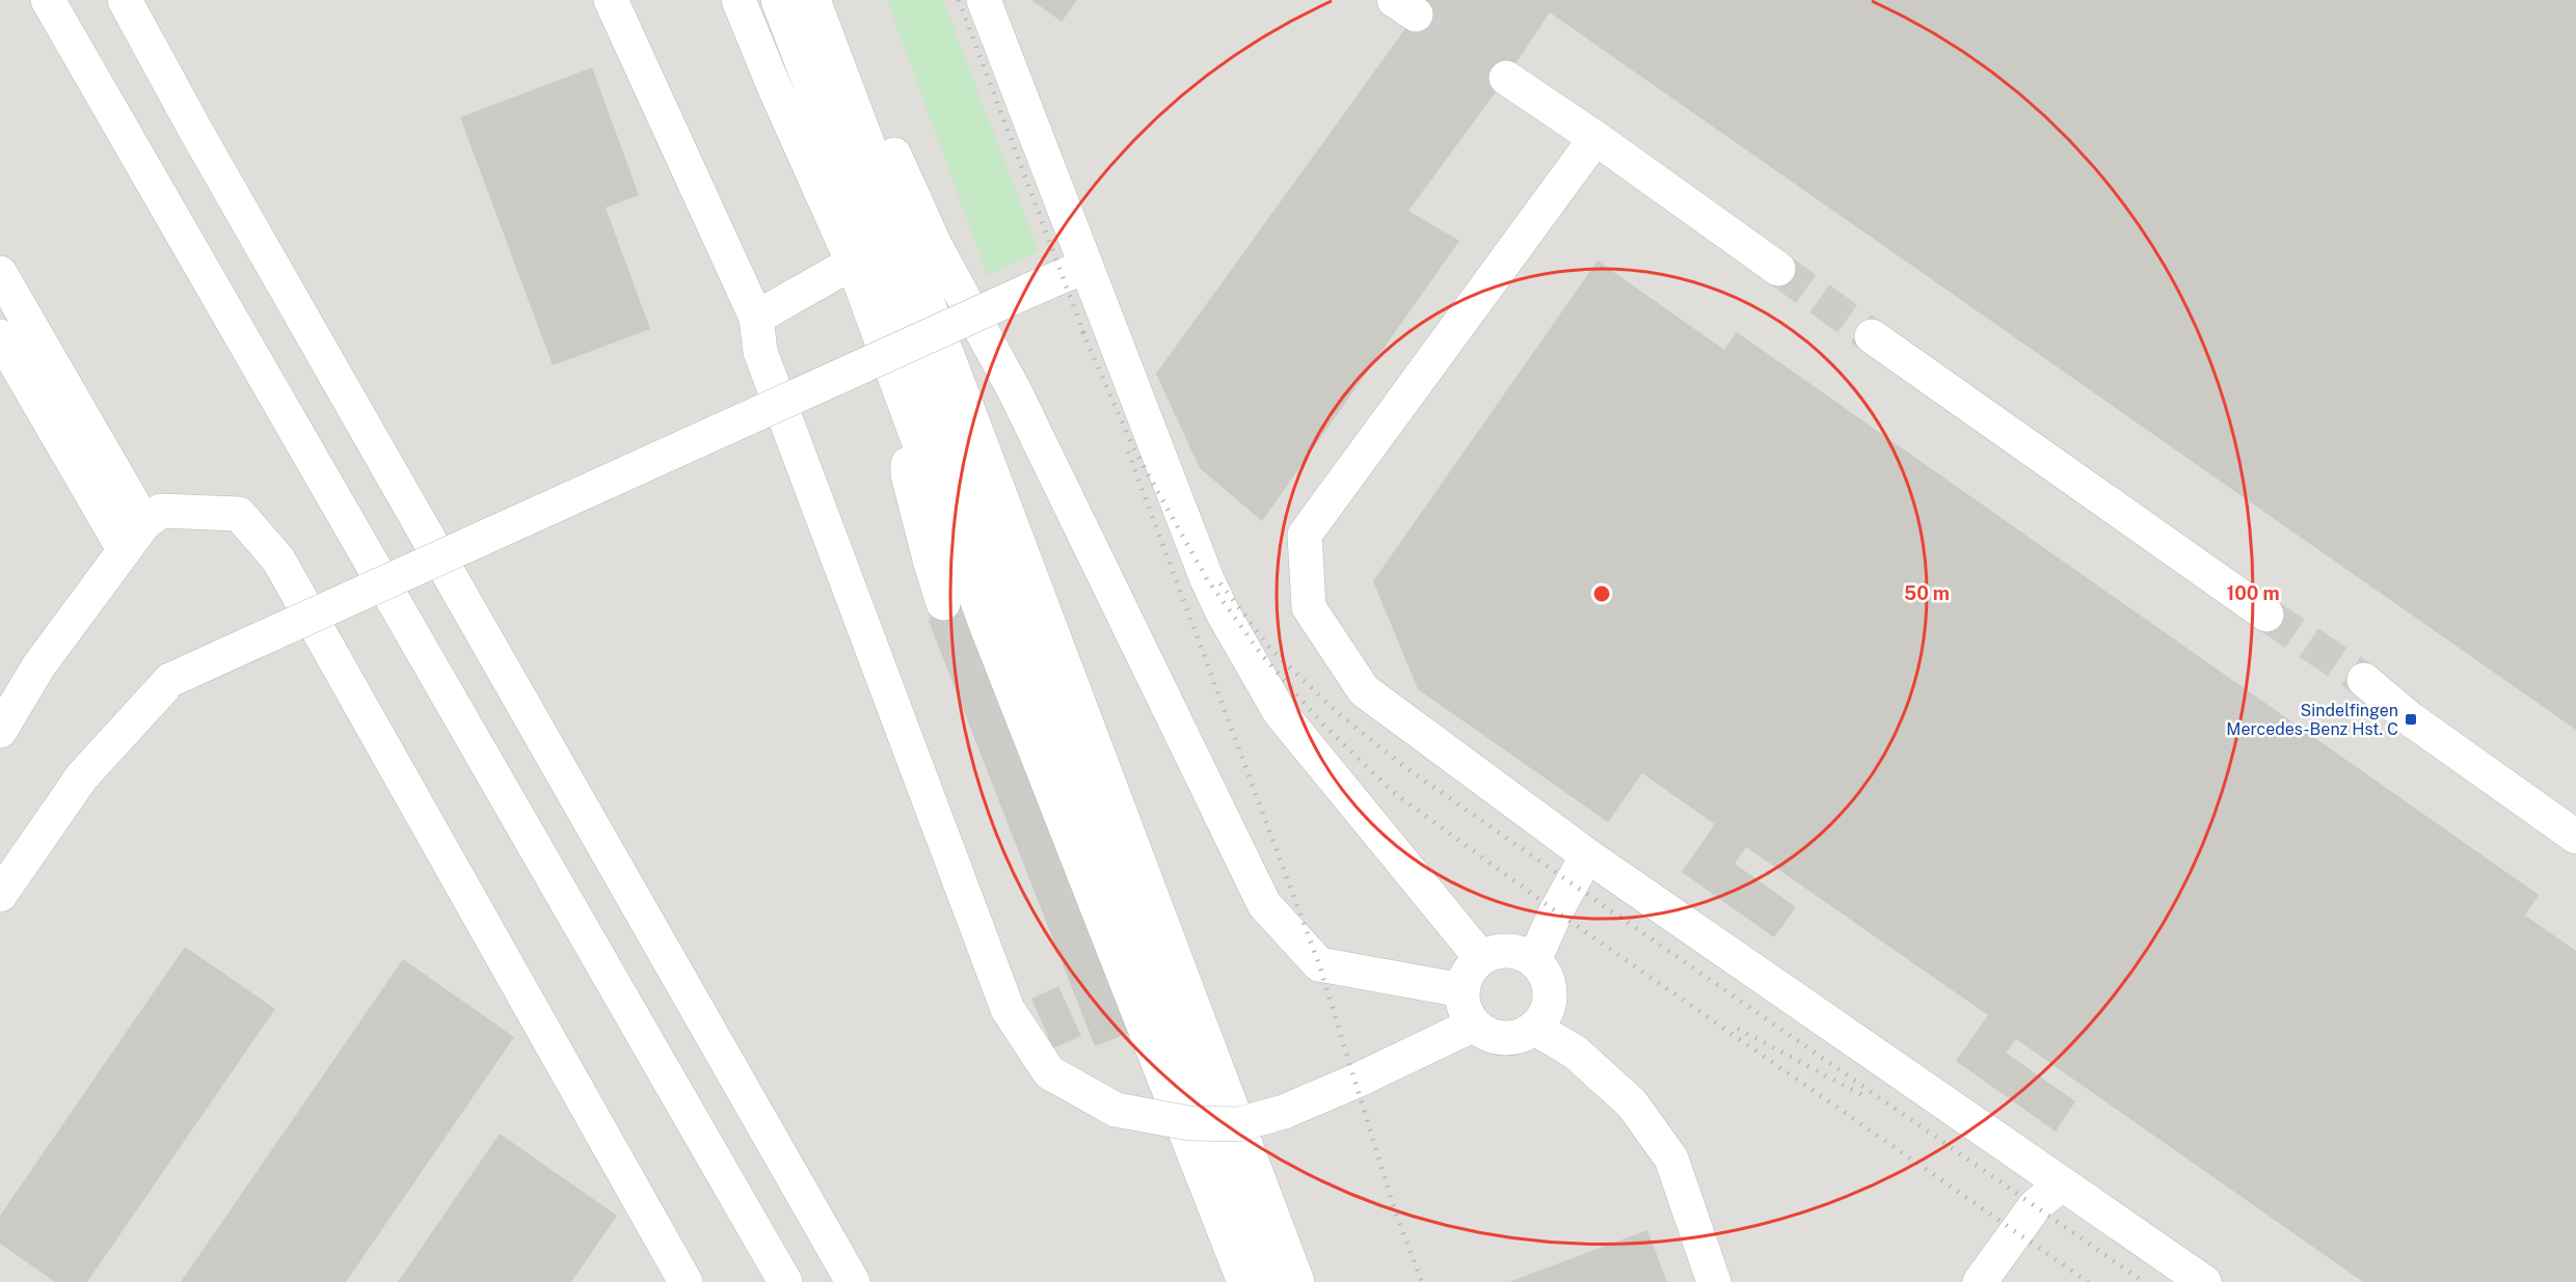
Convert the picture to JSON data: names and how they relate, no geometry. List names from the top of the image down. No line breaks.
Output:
{"places":{"transit":["Sindelfingen Mercedes-Benz Hst. C"]},"rings":["50 m","100 m"]}
